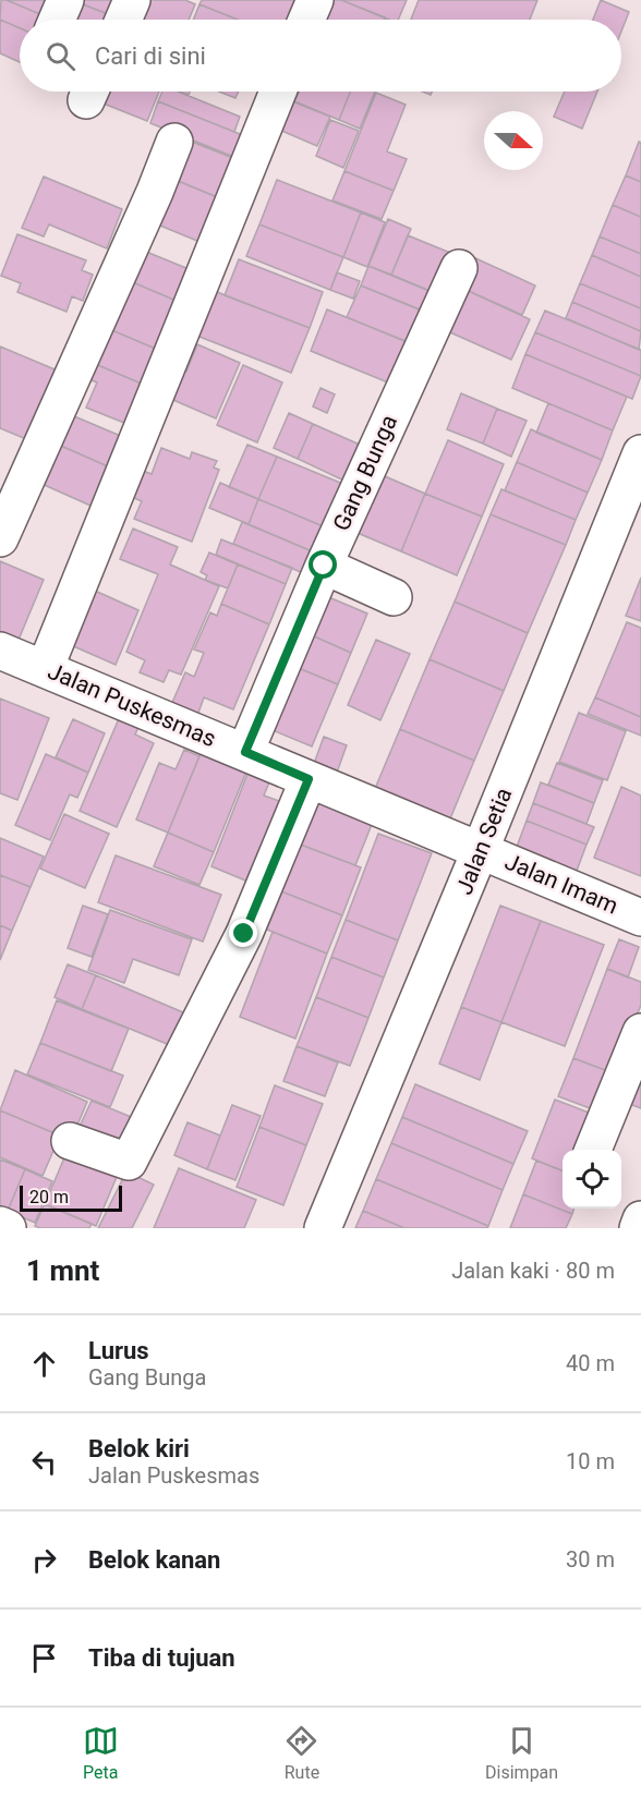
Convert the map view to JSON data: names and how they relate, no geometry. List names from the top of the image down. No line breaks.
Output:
{"streets":{"street":["Gang Bunga","Jalan Puskesmas","Jalan Setia","Jalan Imam"]},"crossings":[["Gang Bunga","Jalan Puskesmas"],["Jalan Puskesmas","Jalan Setia"],["Jalan Puskesmas","Jalan Imam"],["Jalan Setia","Jalan Imam"]],"scale_bar":"20 m","north":"right","page":{"search":"Cari di sini","scale":"20 m","heading":["1 mnt","Jalan kaki · 80 m"],"list":[["Lurus","Gang Bunga","40 m"],["Belok kiri","Jalan Puskesmas","10 m"],["Belok kanan","30 m"],"Tiba di tujuan"],"nav":["Peta","Rute","Disimpan"]}}
